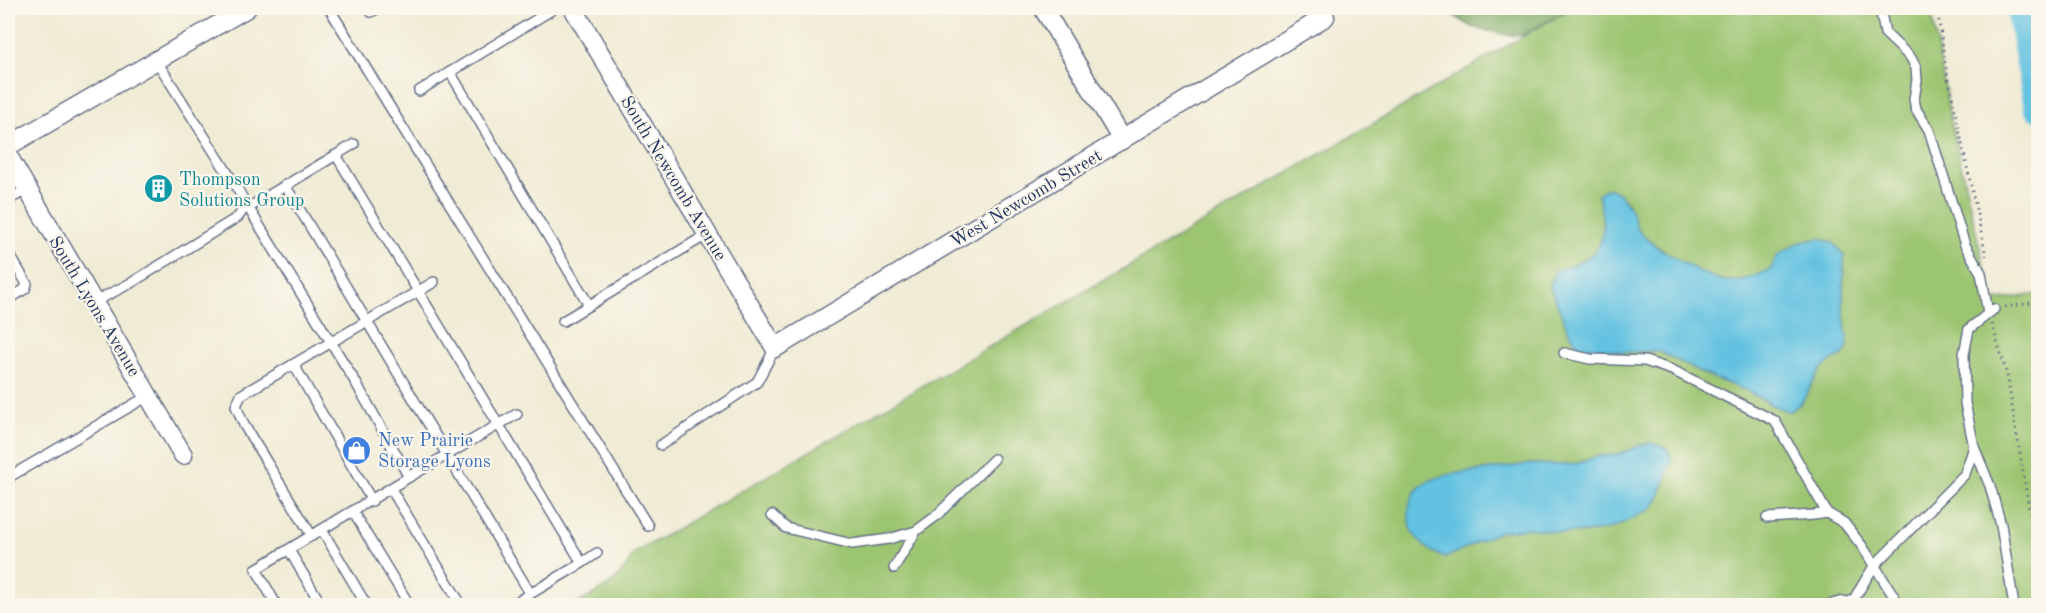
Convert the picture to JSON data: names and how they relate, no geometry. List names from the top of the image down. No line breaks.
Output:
{"streets":{"street":["South Newcomb Avenue","West Newcomb Street","South Lyons Avenue"]},"crossings":[["South Newcomb Avenue","West Newcomb Street"]],"places":{"building":["Thompson Solutions Group"],"shop":["New Prairie Storage Lyons"]}}
